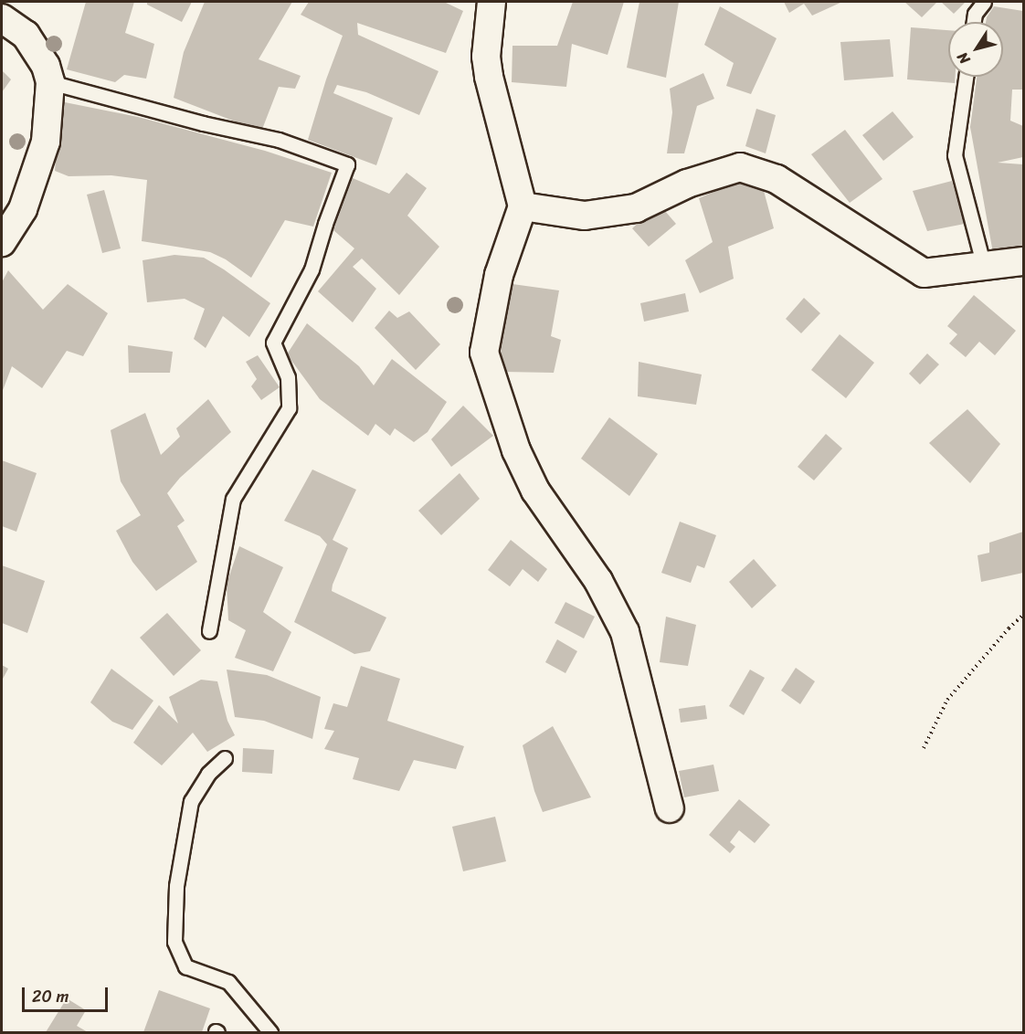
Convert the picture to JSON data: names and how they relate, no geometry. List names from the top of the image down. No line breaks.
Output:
{"scale_bar":"20 m","north":"bottom left"}
